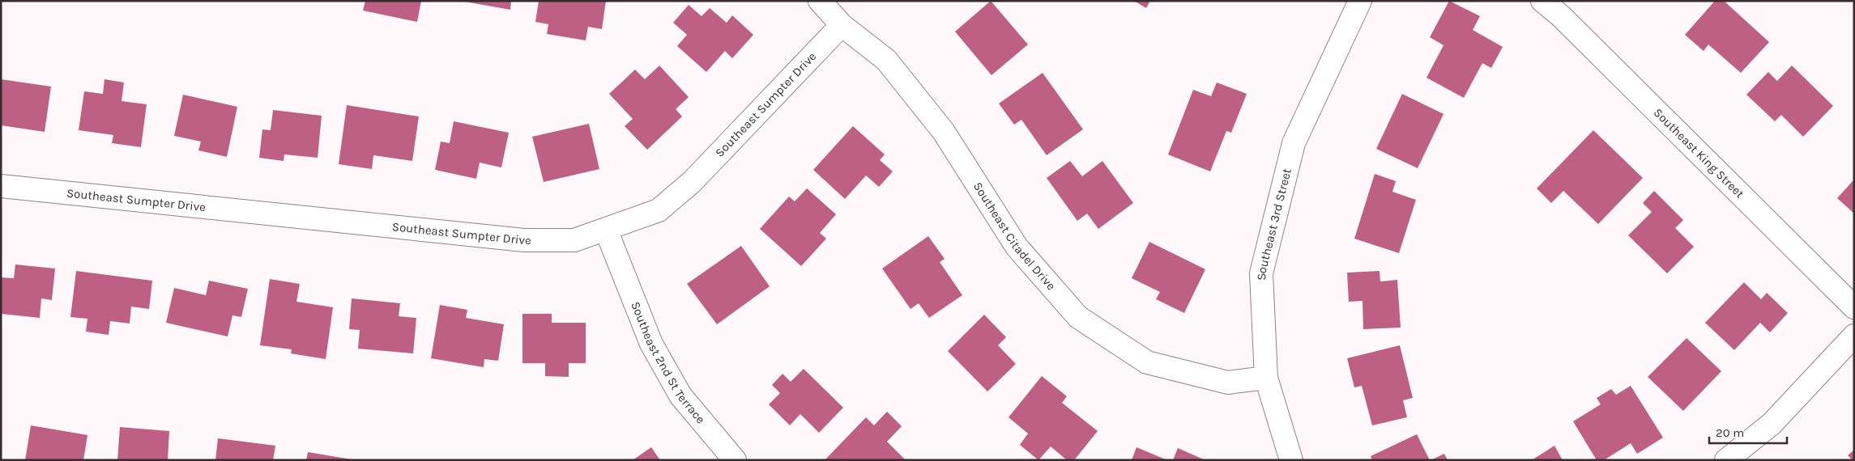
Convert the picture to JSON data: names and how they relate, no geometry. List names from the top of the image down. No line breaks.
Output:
{"streets":{"street":["Southeast Sumpter Drive","Southeast King Street","Southeast 3rd Street","Southeast Citadel Drive","Southeast 2nd St Terrace"]},"crossings":[["Southeast Sumpter Drive","Southeast Citadel Drive"],["Southeast Sumpter Drive","Southeast 2nd St Terrace"],["Southeast 3rd Street","Southeast Citadel Drive"]],"scale_bar":"20 m"}
